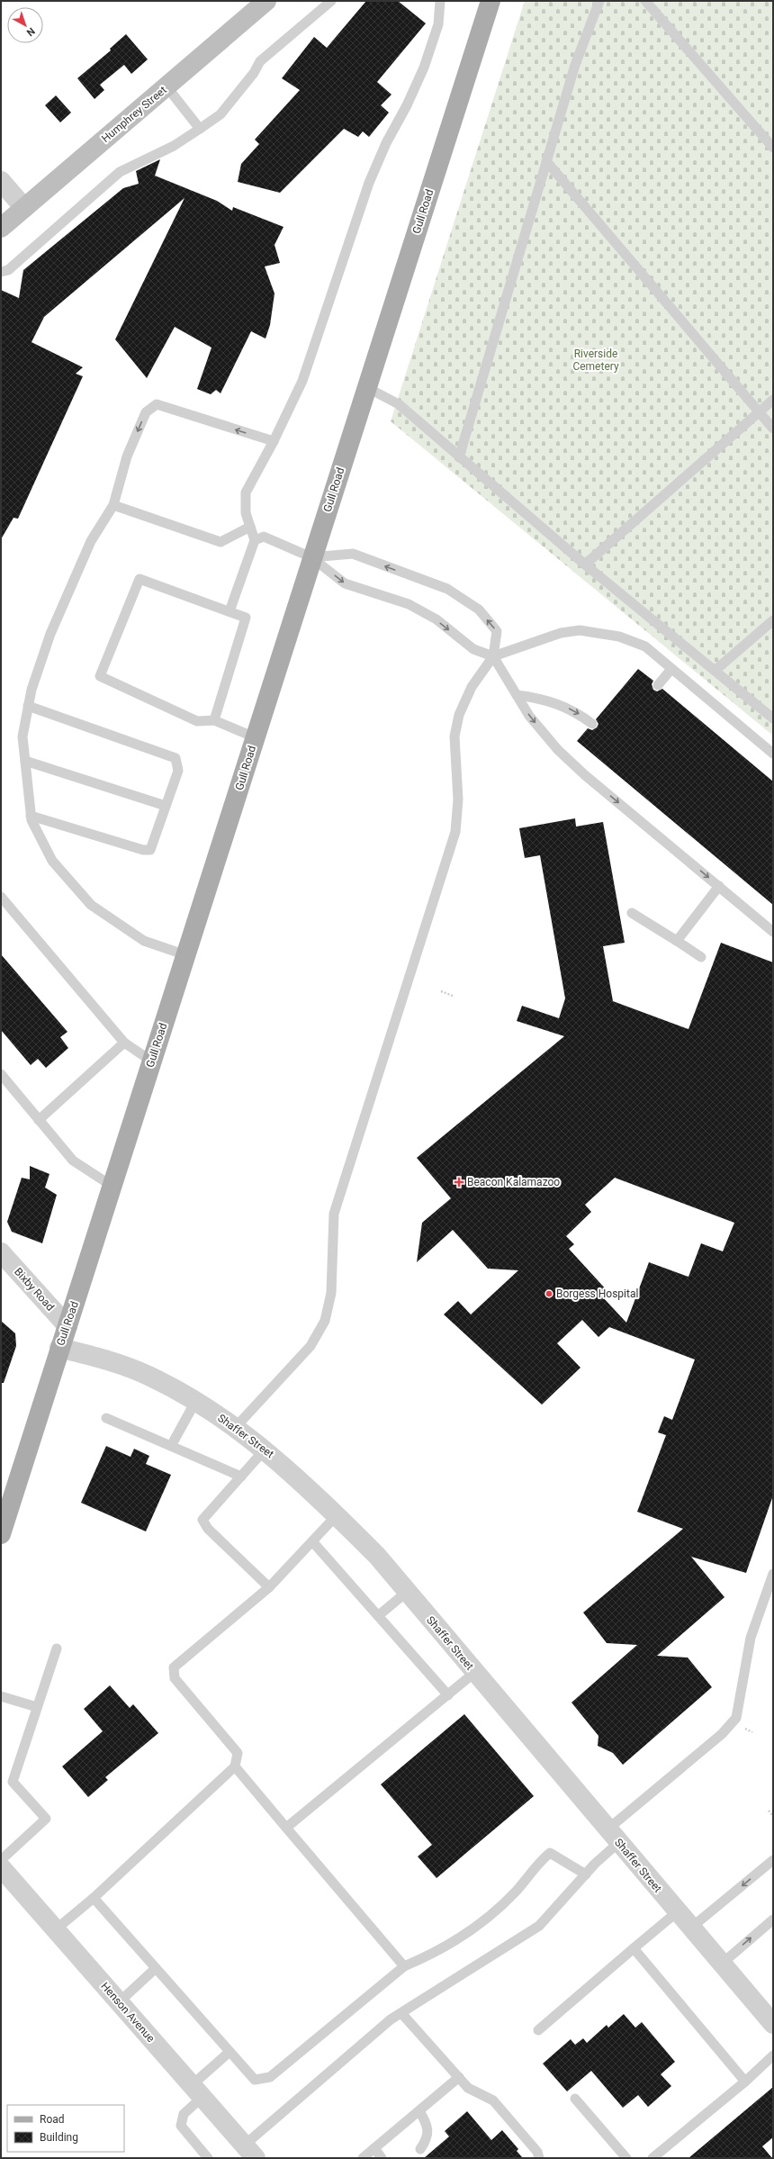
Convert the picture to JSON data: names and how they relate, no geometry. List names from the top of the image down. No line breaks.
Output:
{"streets":{"main road":["Gull Road"],"street":["Humphrey Street","Bixby Road","Shaffer Street","Henson Avenue"]},"crossings":[["Gull Road","Bixby Road"],["Gull Road","Shaffer Street"]],"parks":["Riverside Cemetery"],"places":{"health":["Beacon Kalamazoo"],"other":["Borgess Hospital"]},"legend":["Road","Building"],"north":"bottom right"}
